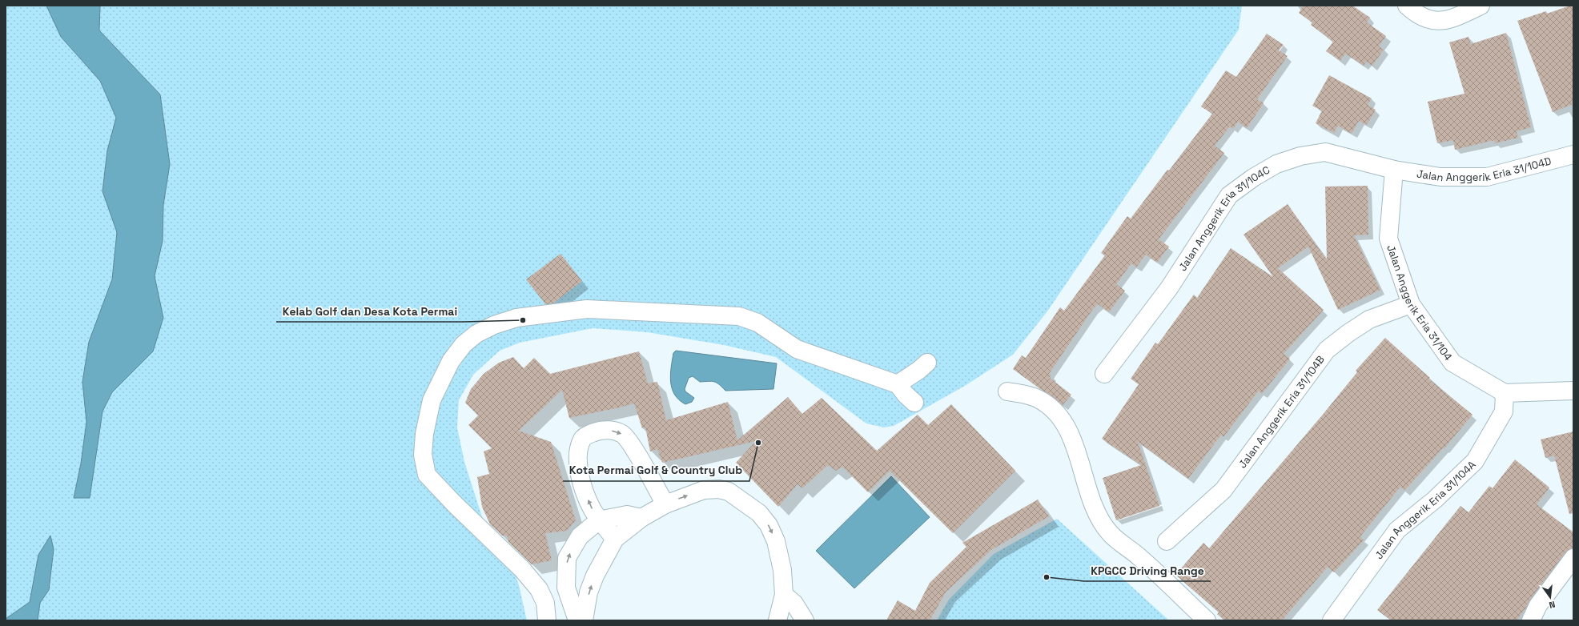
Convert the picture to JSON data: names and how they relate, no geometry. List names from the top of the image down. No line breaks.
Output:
{"streets":{"street":["Jalan Anggerik Eria 31/104D","Jalan Anggerik Eria 31/104C","Jalan Anggerik Eria 31/104","Jalan Anggerik Eria 31/104B","Jalan Anggerik Eria 31/104A"]},"crossings":[["Jalan Anggerik Eria 31/104D","Jalan Anggerik Eria 31/104C"],["Jalan Anggerik Eria 31/104D","Jalan Anggerik Eria 31/104"],["Jalan Anggerik Eria 31/104C","Jalan Anggerik Eria 31/104"],["Jalan Anggerik Eria 31/104","Jalan Anggerik Eria 31/104B"],["Jalan Anggerik Eria 31/104","Jalan Anggerik Eria 31/104A"]],"places":["Kelab Golf dan Desa Kota Permai","Kota Permai Golf & Country Club","KPGCC Driving Range"],"north":"bottom"}
